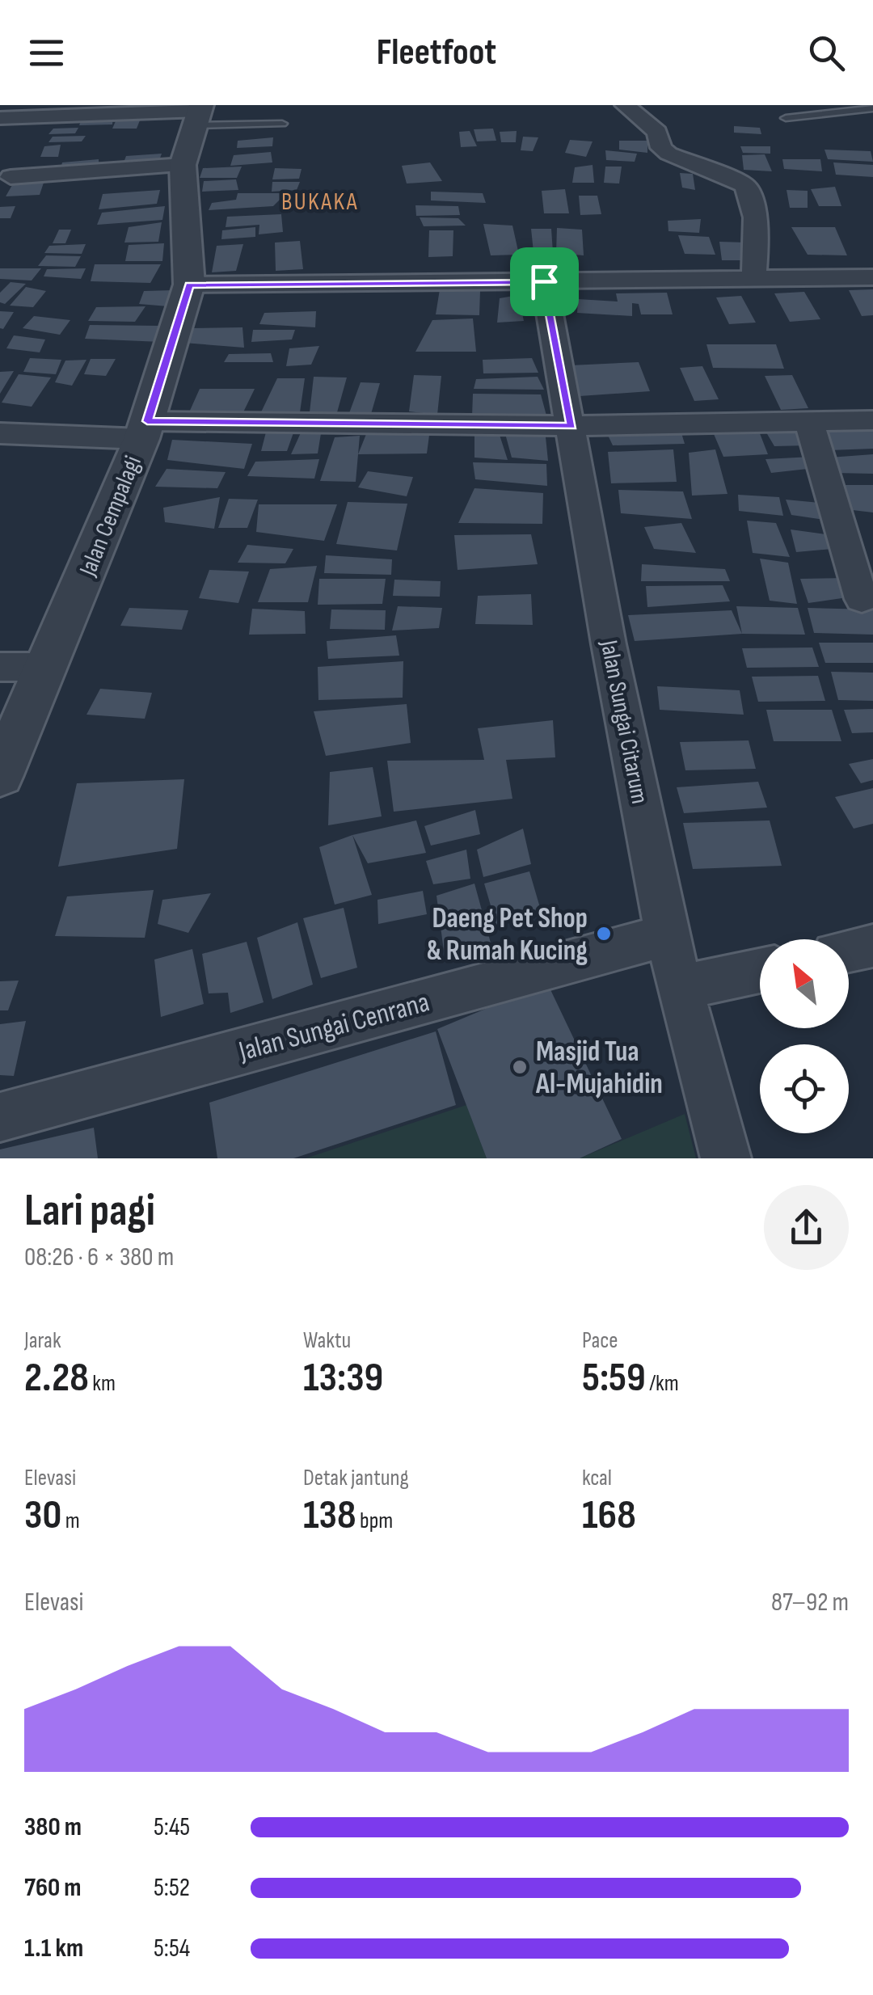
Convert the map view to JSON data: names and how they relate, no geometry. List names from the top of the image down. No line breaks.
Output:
{"streets":{"street":["Jalan Cempalagi","Jalan Sungai Citarum","Jalan Sungai Cenrana"]},"crossings":[["Jalan Sungai Citarum","Jalan Sungai Cenrana"]],"districts":["BUKAKA"],"places":["Daeng Pet Shop & Rumah Kucing","Masjid Tua Al-Mujahidin"],"north":"top left","page":{"header":"Fleetfoot","heading":["Lari pagi","08:26 · 6 × 380 m"],"stats":[["Jarak","2.28 km"],["Waktu","13:39"],["Pace","5:59 /km"],["Elevasi","30 m"],["Detak jantung","138 bpm"],["kcal","168"]],"chart":["Elevasi","87–92 m"],"list":[{"name":"380 m","note":"5:45"},{"name":"760 m","note":"5:52"},{"name":"1.1 km","note":"5:54"}]}}
